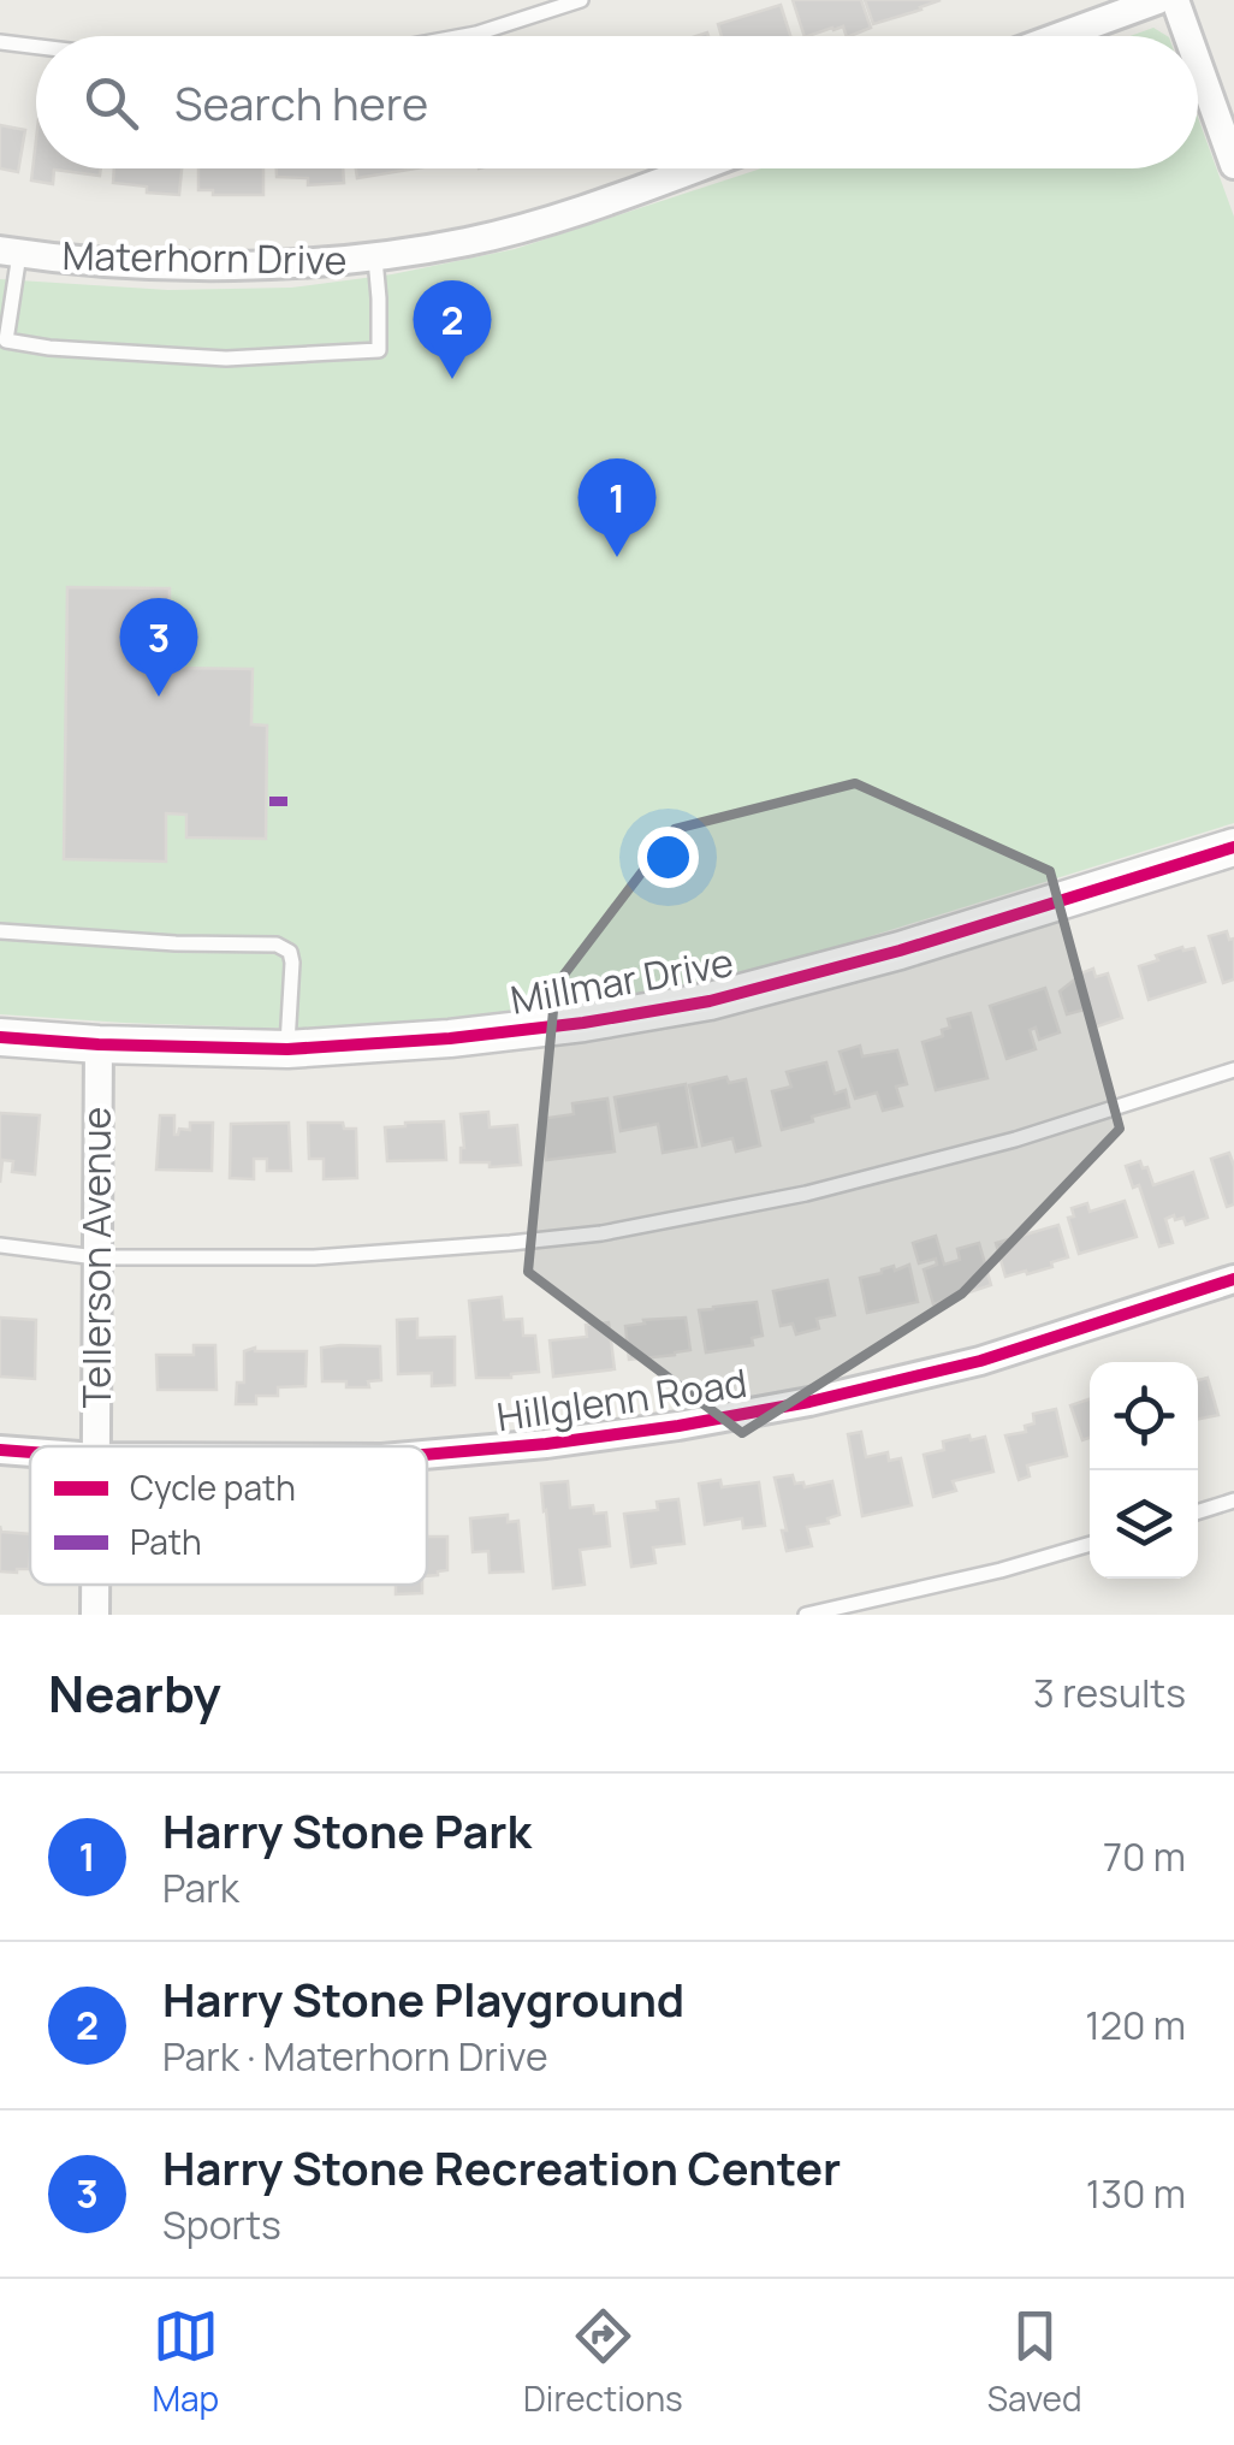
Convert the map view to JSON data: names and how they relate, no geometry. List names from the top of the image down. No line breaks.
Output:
{"streets":{"street":["Materhorn Drive","Millmar Drive","Tellerson Avenue","Hillglenn Road"]},"crossings":[["Millmar Drive","Tellerson Avenue"]],"legend":["Cycle path","Path"],"page":{"search":"Search here","pins":["2","1","3"],"heading":["Nearby","3 results"],"list":[{"mark":"1","name":"Harry Stone Park","note":"Park","value":"70 m"},{"mark":"2","name":"Harry Stone Playground","note":"Park · Materhorn Drive","value":"120 m"},{"mark":"3","name":"Harry Stone Recreation Center","note":"Sports","value":"130 m"}],"nav":["Map","Directions","Saved"]}}
